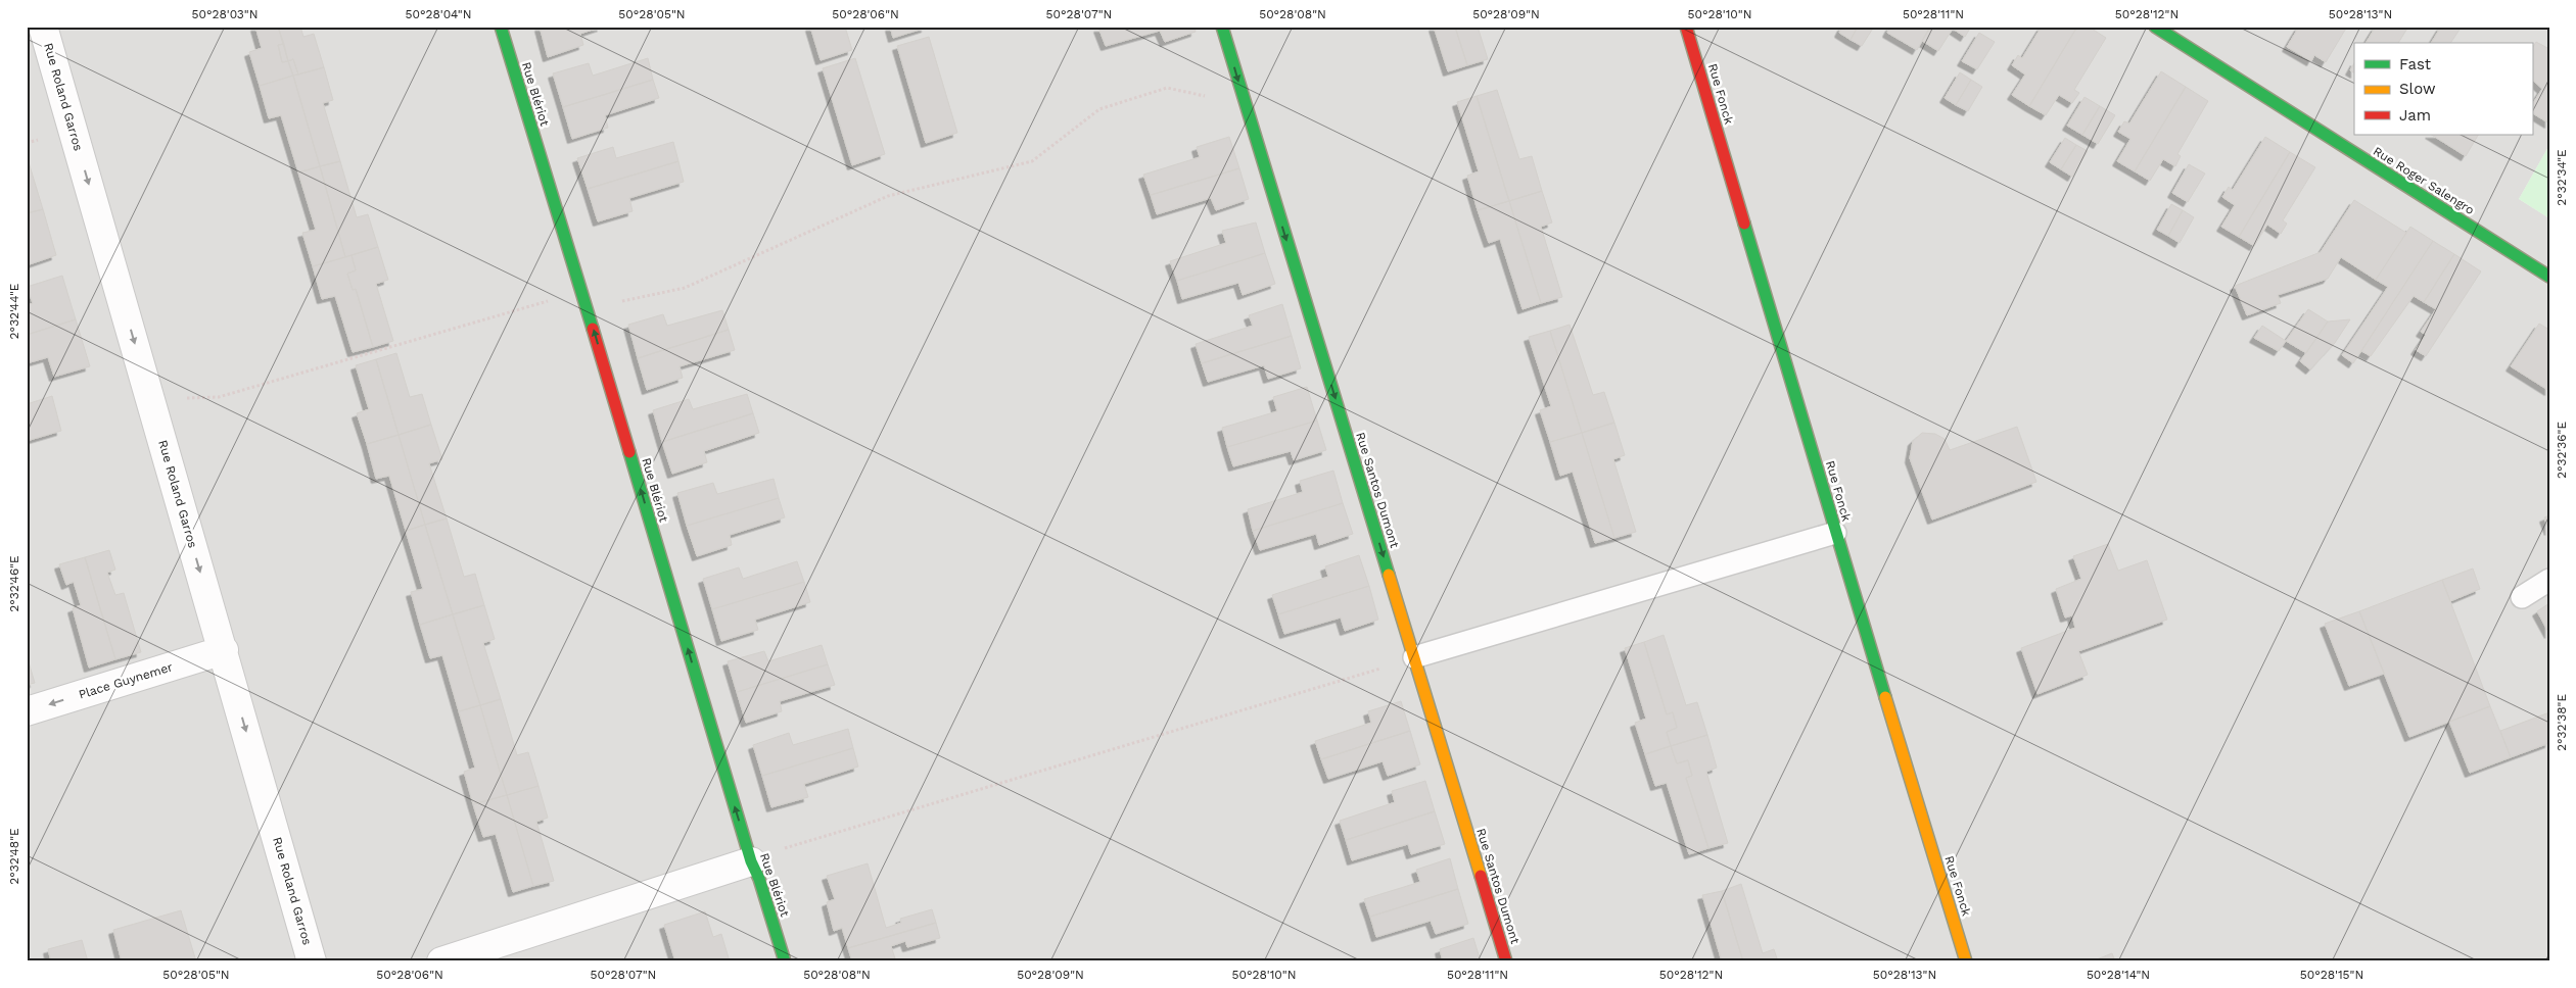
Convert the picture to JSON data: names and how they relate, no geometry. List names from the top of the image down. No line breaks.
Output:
{"streets":{"street":["Rue Blériot","Rue Fonck","Rue Roland Garros","Rue Roger Salengro","Rue Santos Dumont","Place Guynemer"]},"crossings":[["Rue Roland Garros","Place Guynemer"]],"one_way":["Rue Blériot","Rue Roland Garros","Rue Santos Dumont","Place Guynemer"],"legend":["Fast","Slow","Jam"],"coordinates":["50°28'03\"N","50°28'04\"N","50°28'05\"N","50°28'06\"N","50°28'07\"N","50°28'08\"N","50°28'09\"N","50°28'10\"N","50°28'11\"N","50°28'12\"N","50°28'13\"N","2°32'34\"E","2°32'44\"E","2°32'36\"E","2°32'46\"E","2°32'38\"E","2°32'48\"E","50°28'14\"N","50°28'15\"N"]}
